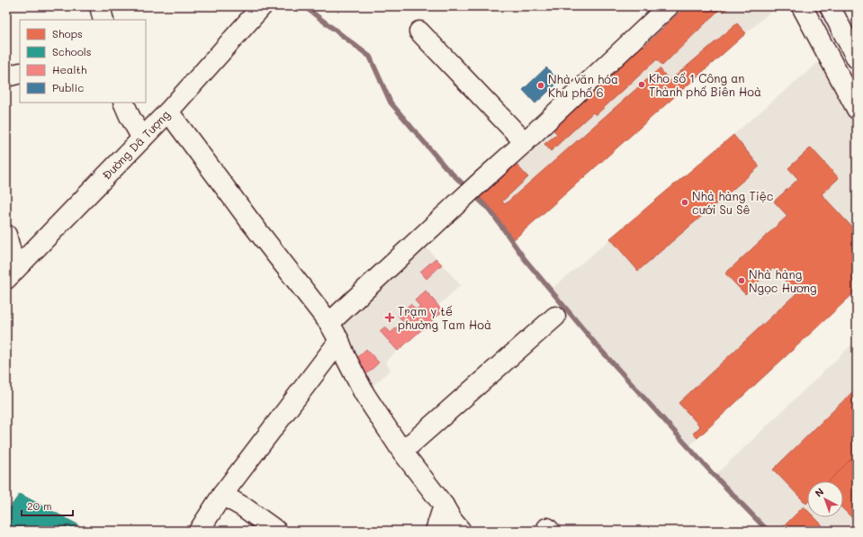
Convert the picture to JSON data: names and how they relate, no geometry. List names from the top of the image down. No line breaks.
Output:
{"streets":{"main road":["Đường Dã Tượng"]},"places":{"other":["Kho số 1 Công an Thành phố Biên Hoà","Nhà văn hóa Khu phố 6","Nhà hàng Tiệc cưới Su Sê","Nhà hàng Ngọc Hương"],"health":["Trạm y tế phường Tam Hoà"]},"legend":["Shops","Schools","Health","Public"],"scale_bar":"20 m","north":"top left"}
